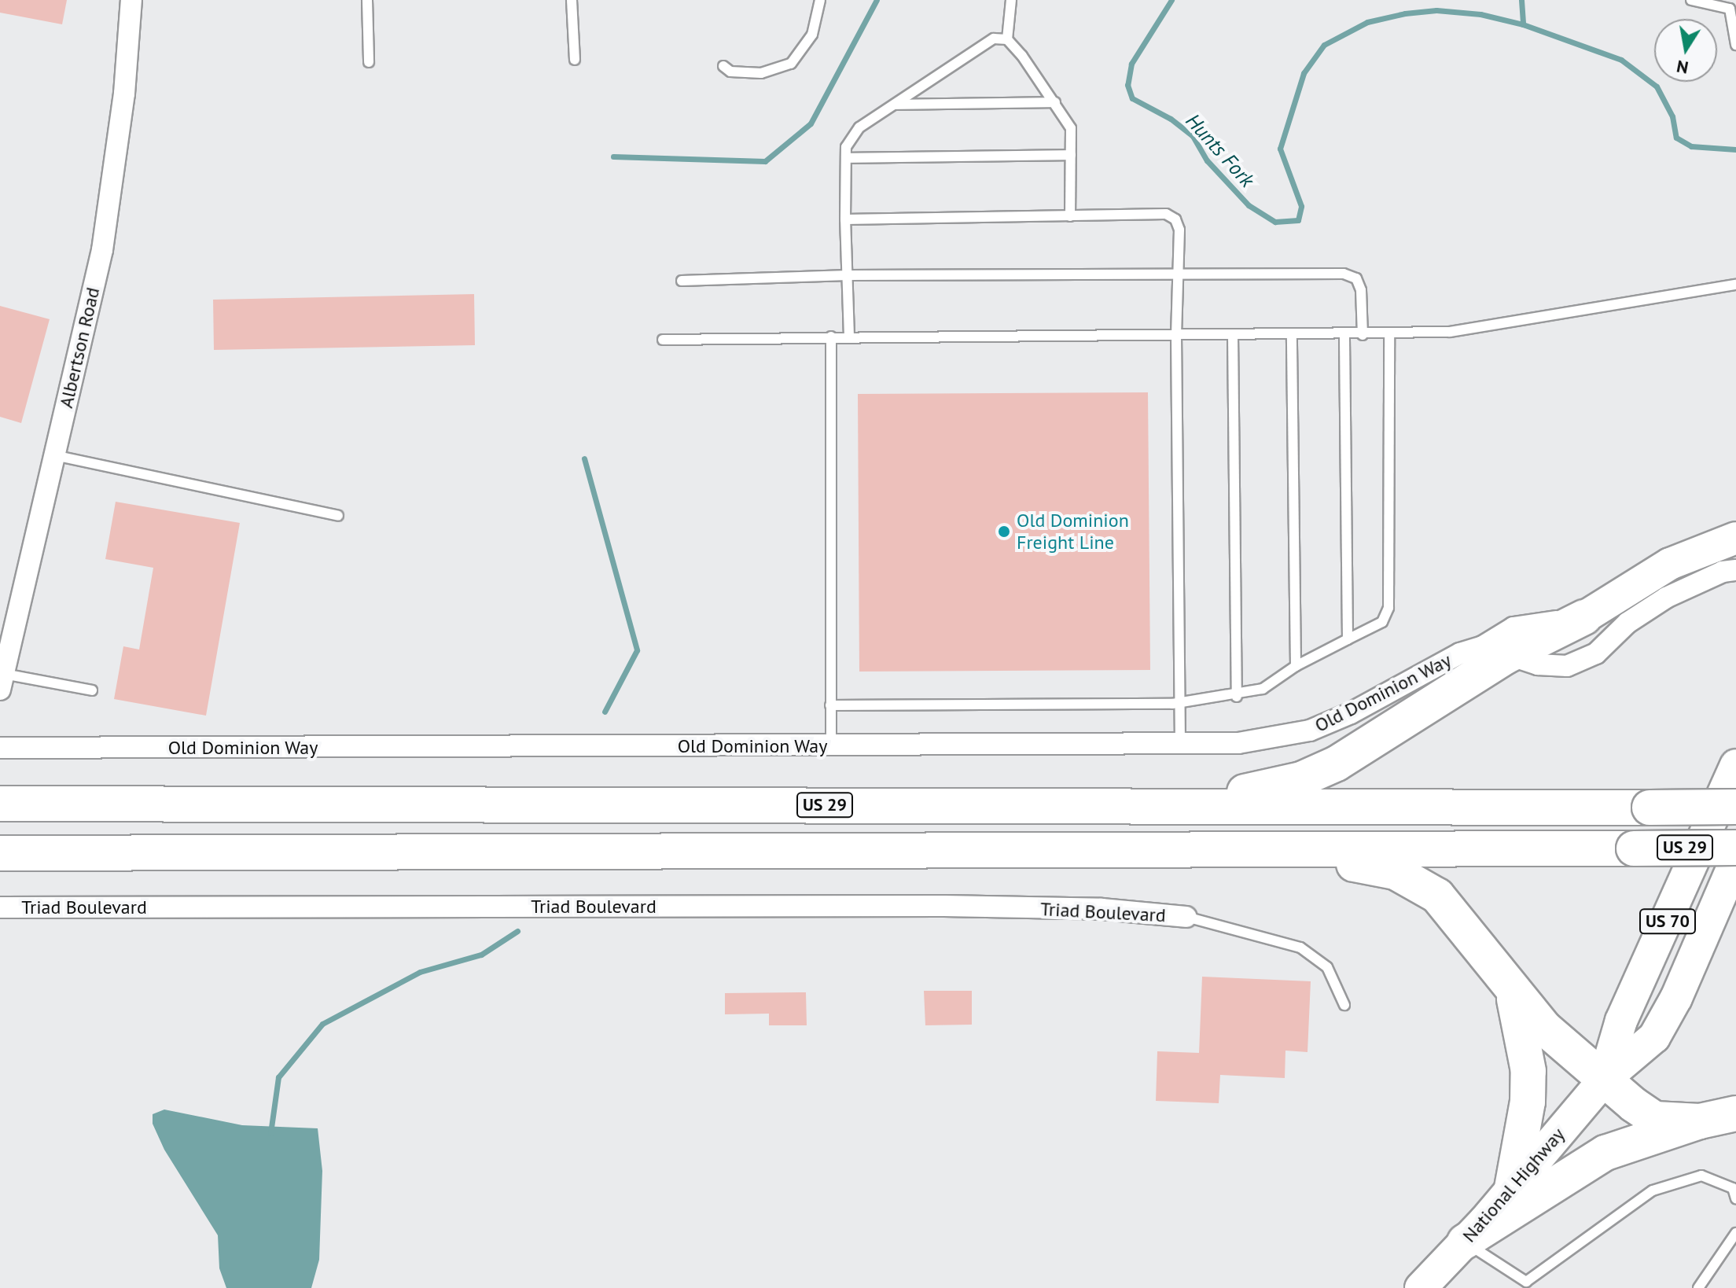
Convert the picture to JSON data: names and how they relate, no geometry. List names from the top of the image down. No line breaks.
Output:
{"streets":{"highway":["US 29"],"main road":["US 70","National Highway"],"street":["Albertson Road","Old Dominion Way","Triad Boulevard"]},"water":["Hunts Fork"],"places":["Old Dominion Freight Line"],"north":"bottom"}
